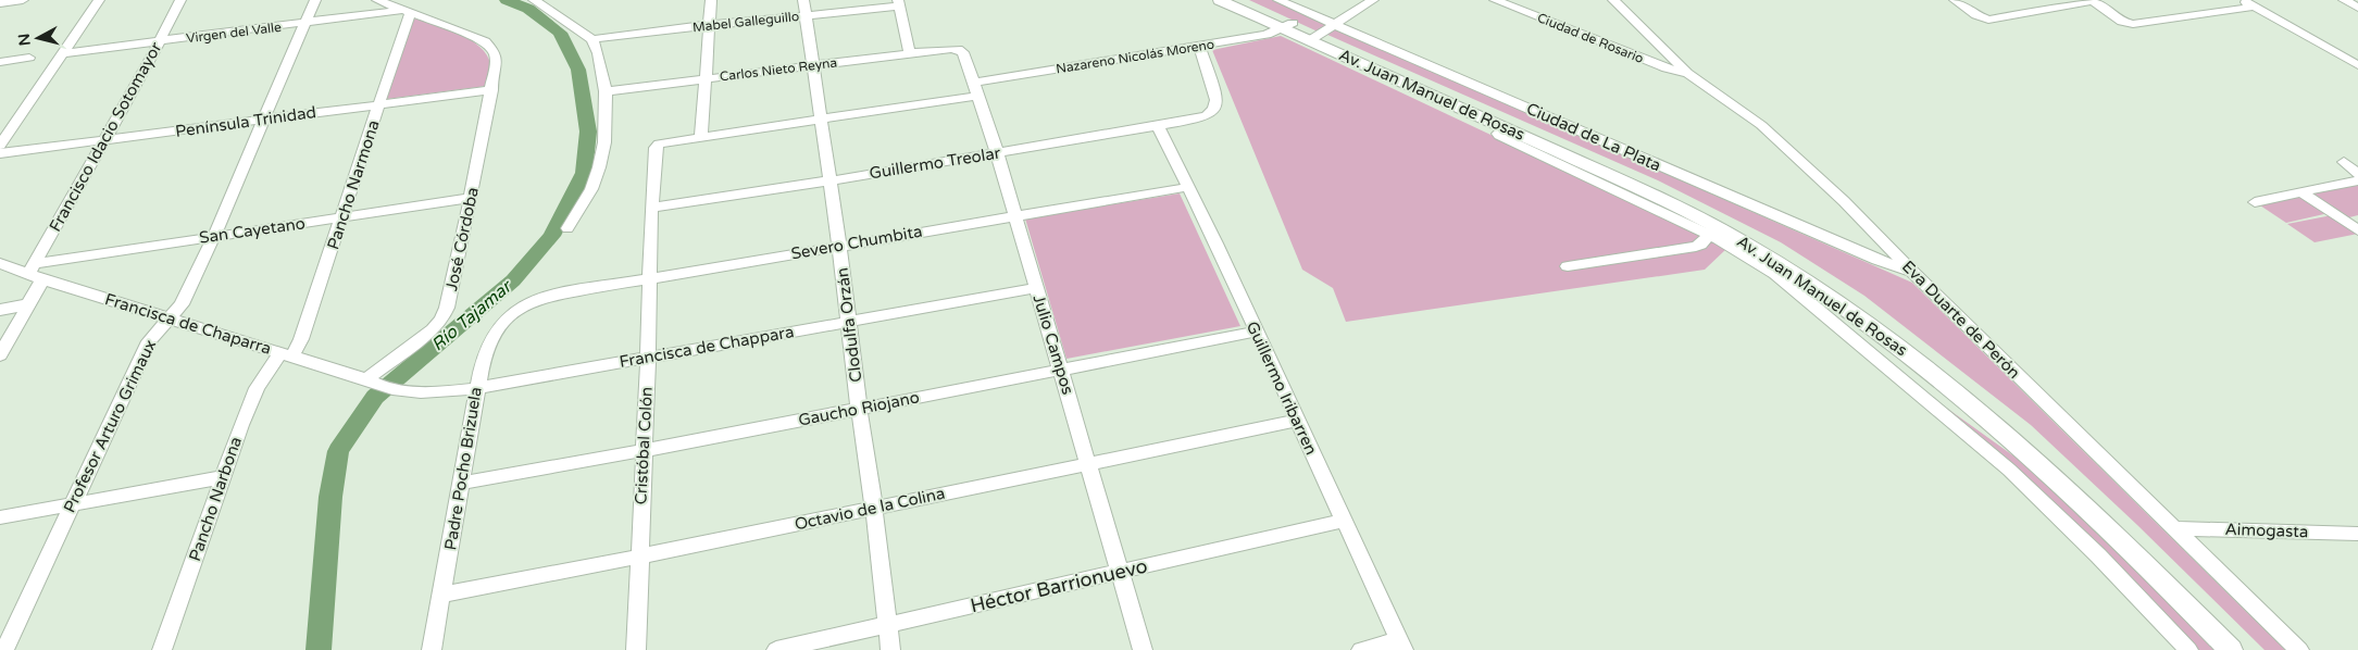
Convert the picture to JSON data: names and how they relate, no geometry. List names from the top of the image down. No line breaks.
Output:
{"streets":{"main road":["Av. Juan Manuel de Rosas"],"street":["Mabel Galleguillo","Virgen del Valle","Ciudad de Rosario","Nazareno Nicolás Moreno","Carlos Nieto Reyna","Península Trinidad","Francisco Idacio Sotomayor","Ciudad de La Plata","Guillermo Treolar","Pancho Narmona","San Cayetano","José Córdoba","Severo Chumbita","Eva Duarte de Perón","Francisca de Chaparra","Clodulfa Orzán","Julio Campos","Francisca de Chappara","Guillermo Iribarren","Gaucho Riojano","Profesor Arturo Grimaux","Cristóbal Colón","Padre Pocho Brizuela","Pancho Narbona","Octavio de la Colina","Aimogasta","Héctor Barrionuevo"]},"crossings":[["Mabel Galleguillo","Clodulfa Orzán"],["Virgen del Valle","Francisco Idacio Sotomayor"],["Virgen del Valle","Pancho Narmona"],["Virgen del Valle","José Córdoba"],["Virgen del Valle","Profesor Arturo Grimaux"],["Ciudad de Rosario","Eva Duarte de Perón"],["Nazareno Nicolás Moreno","Av. Juan Manuel de Rosas"],["Nazareno Nicolás Moreno","Guillermo Treolar"],["Nazareno Nicolás Moreno","Clodulfa Orzán"],["Nazareno Nicolás Moreno","Julio Campos"],["Nazareno Nicolás Moreno","Cristóbal Colón"],["Carlos Nieto Reyna","Clodulfa Orzán"],["Carlos Nieto Reyna","Julio Campos"],["Av. Juan Manuel de Rosas","Ciudad de La Plata"],["Península Trinidad","Francisco Idacio Sotomayor"],["Península Trinidad","Pancho Narmona"],["Península Trinidad","José Córdoba"],["Península Trinidad","Profesor Arturo Grimaux"],["Francisco Idacio Sotomayor","San Cayetano"],["Francisco Idacio Sotomayor","Francisca de Chaparra"],["Ciudad de La Plata","Eva Duarte de Perón"],["Guillermo Treolar","Clodulfa Orzán"],["Guillermo Treolar","Julio Campos"],["Guillermo Treolar","Guillermo Iribarren"],["Guillermo Treolar","Cristóbal Colón"],["Pancho Narmona","San Cayetano"],["Pancho Narmona","José Córdoba"],["Pancho Narmona","Francisca de Chaparra"],["Pancho Narmona","Pancho Narbona"],["San Cayetano","José Córdoba"],["San Cayetano","Francisca de Chaparra"],["San Cayetano","Profesor Arturo Grimaux"],["José Córdoba","Francisca de Chaparra"],["José Córdoba","Francisca de Chappara"],["Severo Chumbita","Clodulfa Orzán"],["Severo Chumbita","Julio Campos"],["Severo Chumbita","Guillermo Iribarren"],["Severo Chumbita","Cristóbal Colón"],["Severo Chumbita","Padre Pocho Brizuela"],["Eva Duarte de Perón","Aimogasta"],["Francisca de Chaparra","Francisca de Chappara"],["Francisca de Chaparra","Profesor Arturo Grimaux"],["Francisca de Chaparra","Pancho Narbona"],["Clodulfa Orzán","Francisca de Chappara"],["Clodulfa Orzán","Gaucho Riojano"],["Clodulfa Orzán","Octavio de la Colina"],["Clodulfa Orzán","Héctor Barrionuevo"],["Julio Campos","Francisca de Chappara"],["Julio Campos","Gaucho Riojano"],["Julio Campos","Octavio de la Colina"],["Julio Campos","Héctor Barrionuevo"],["Francisca de Chappara","Cristóbal Colón"],["Francisca de Chappara","Padre Pocho Brizuela"],["Guillermo Iribarren","Gaucho Riojano"],["Guillermo Iribarren","Octavio de la Colina"],["Guillermo Iribarren","Héctor Barrionuevo"],["Gaucho Riojano","Cristóbal Colón"],["Gaucho Riojano","Padre Pocho Brizuela"],["Cristóbal Colón","Octavio de la Colina"],["Padre Pocho Brizuela","Octavio de la Colina"]],"water":["Río Tajamar"],"north":"left"}
